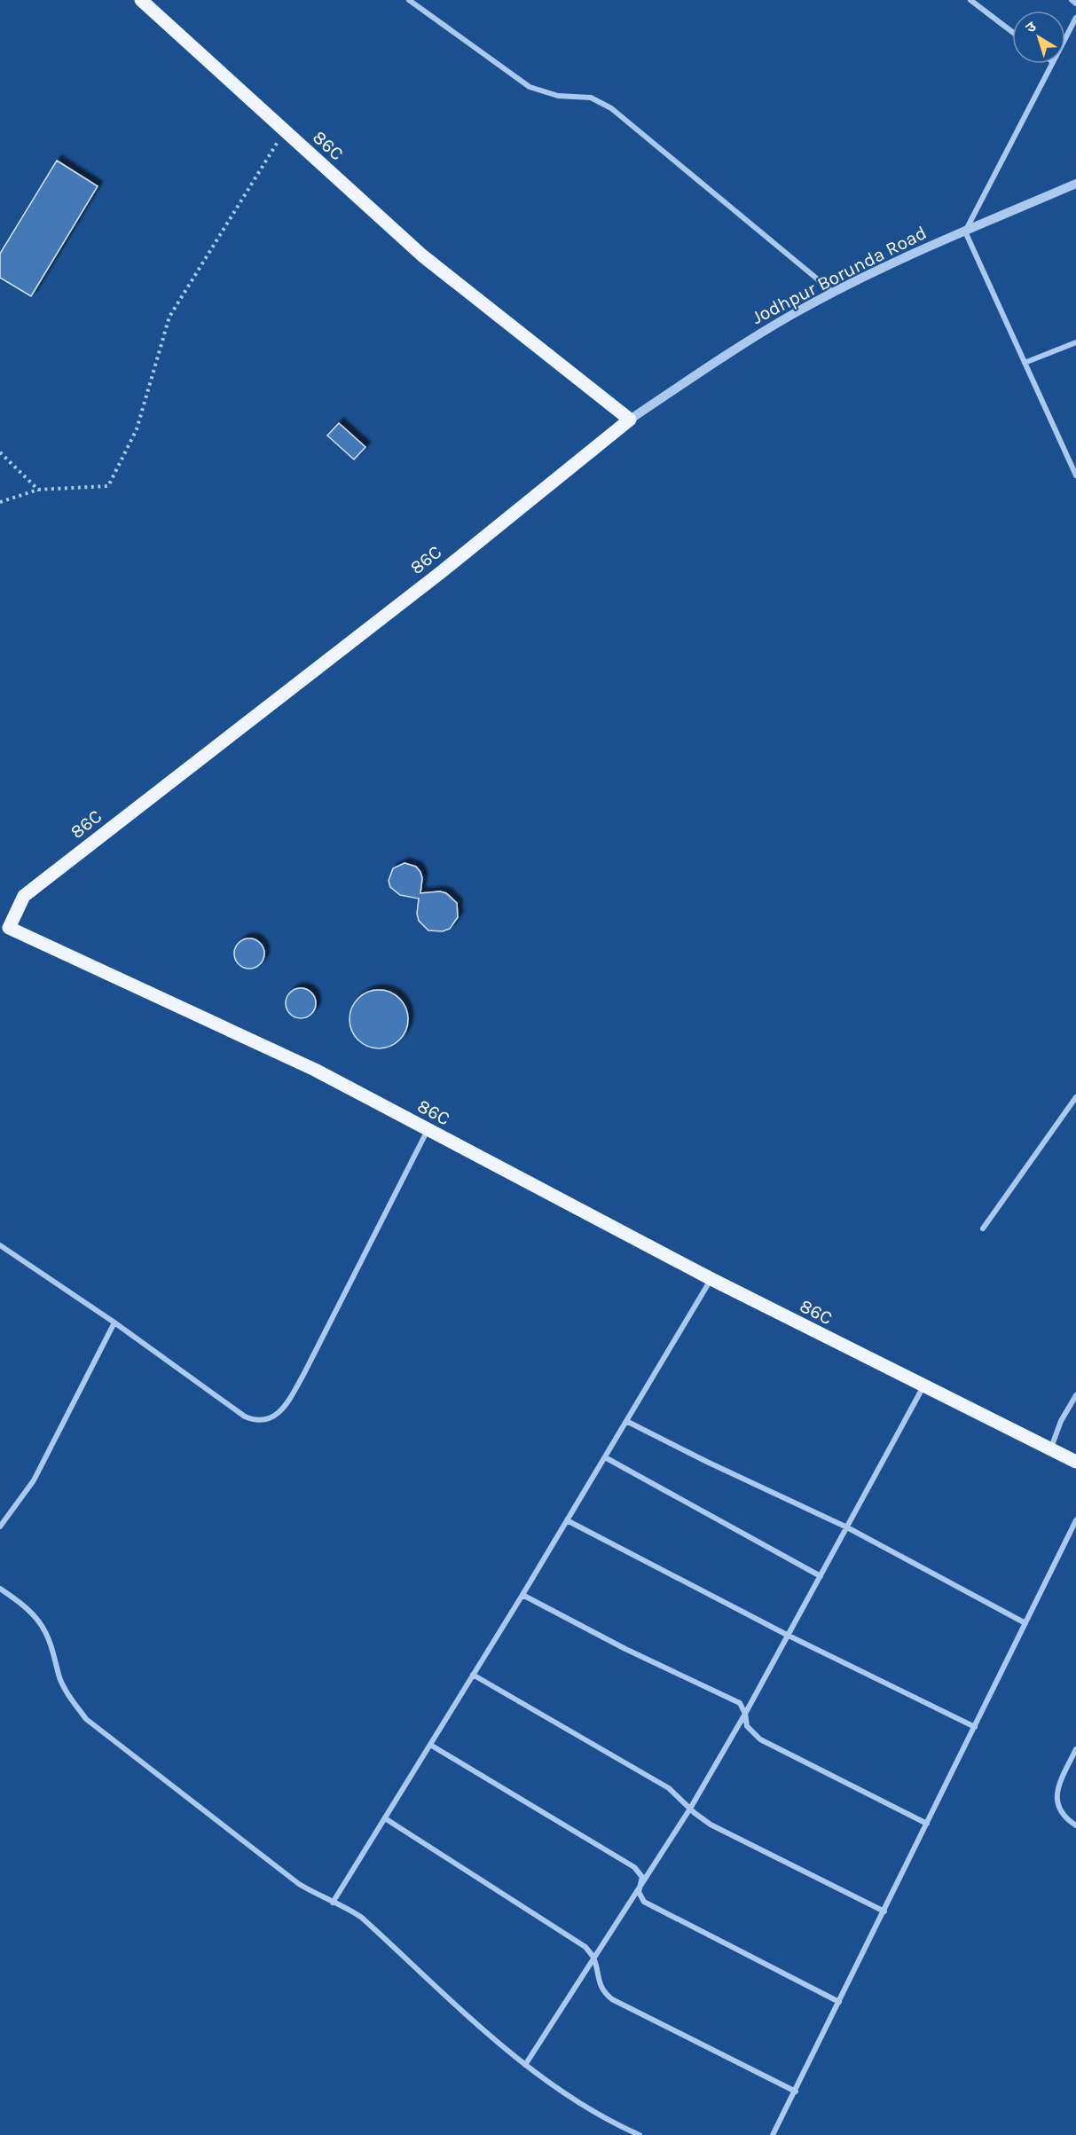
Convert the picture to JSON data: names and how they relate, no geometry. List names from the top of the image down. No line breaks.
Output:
{"streets":{"main road":["86C"],"street":["Jodhpur Borunda Road"]},"crossings":[["86C","Jodhpur Borunda Road"]],"north":"top left"}
